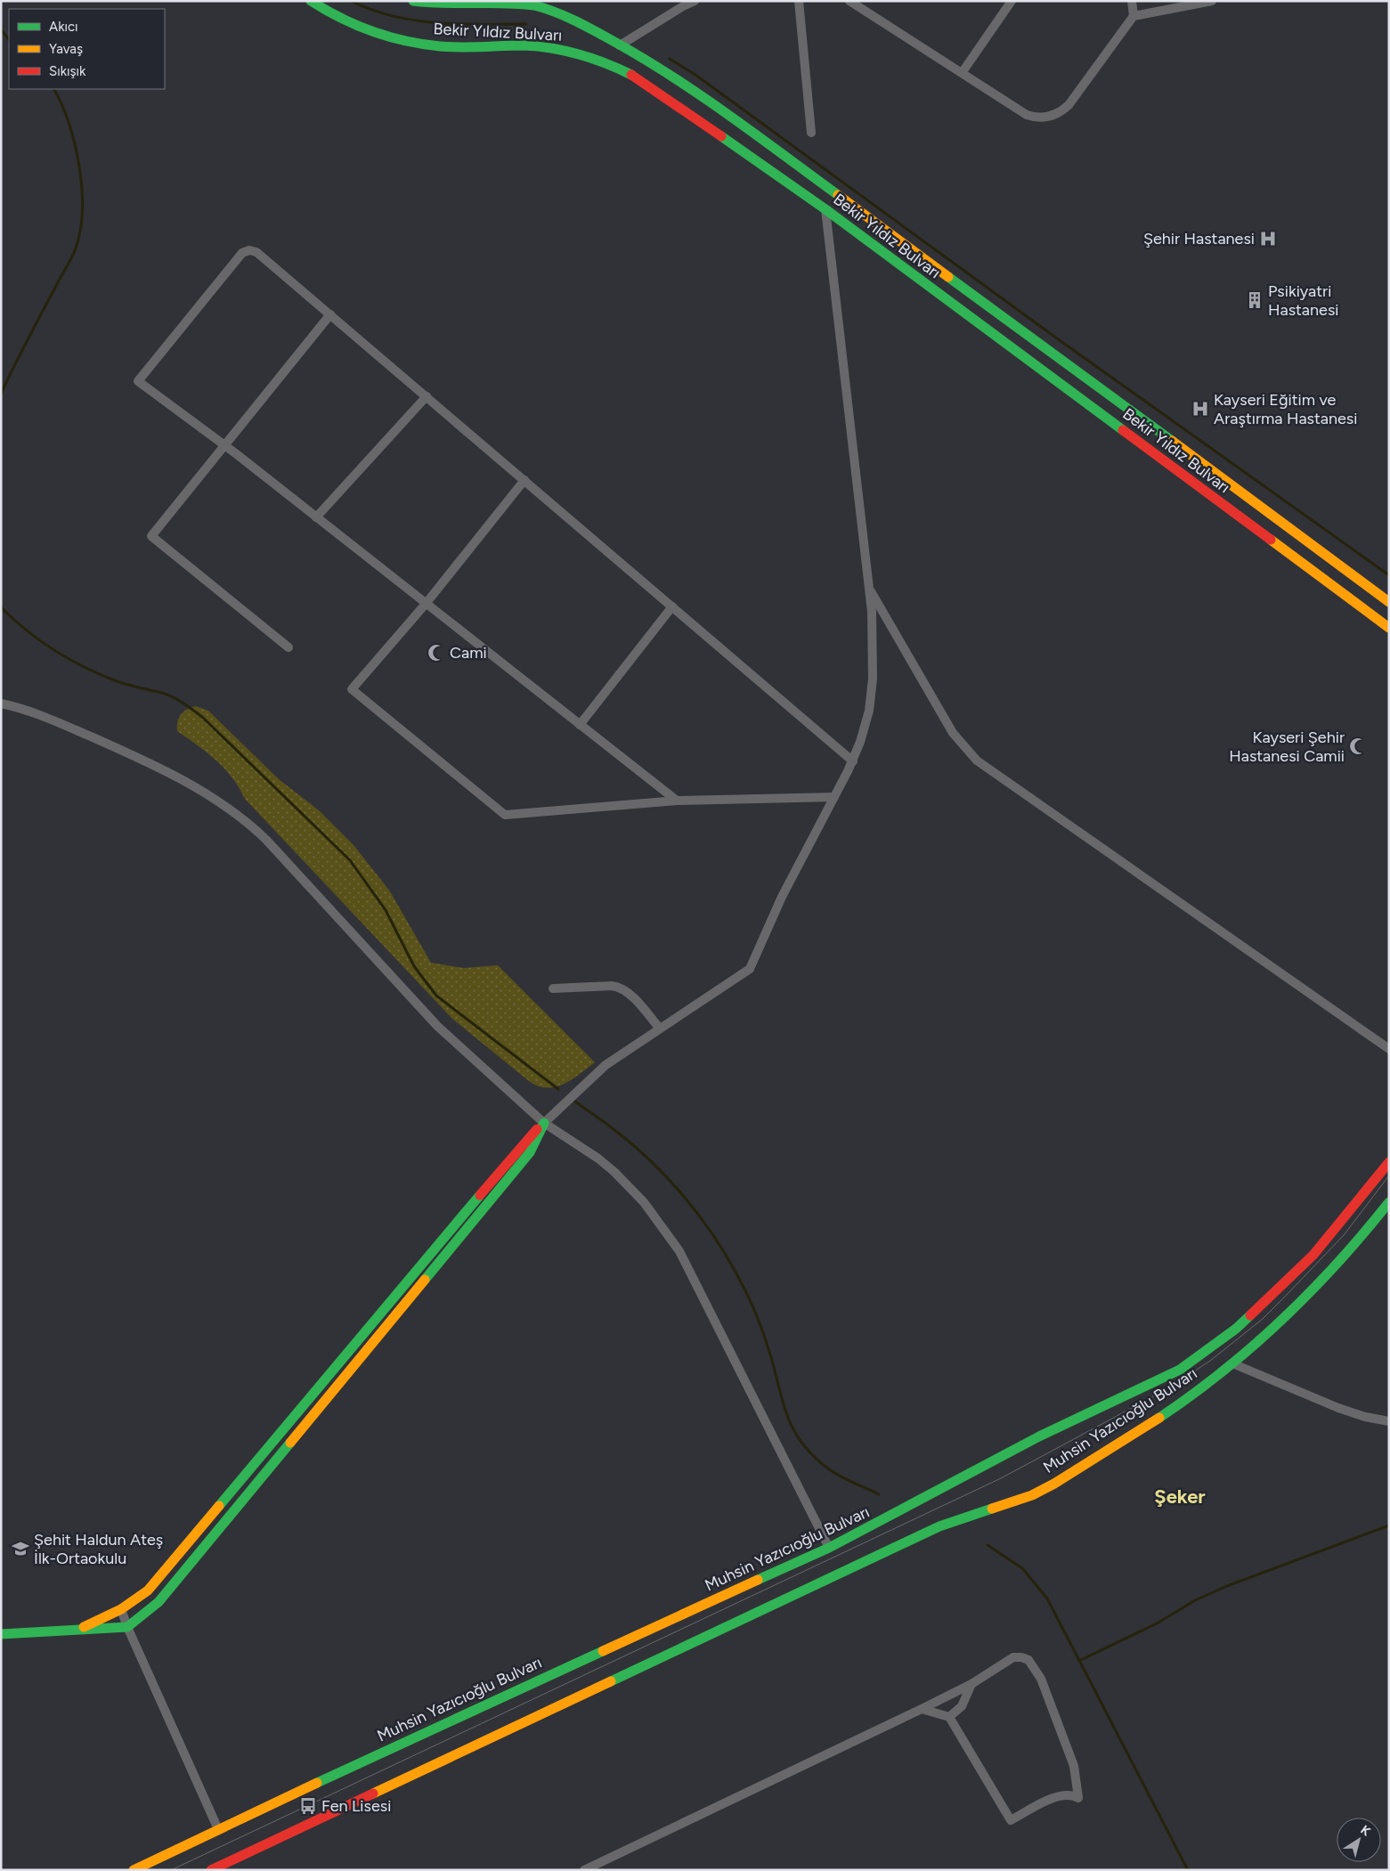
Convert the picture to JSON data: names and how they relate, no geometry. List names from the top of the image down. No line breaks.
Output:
{"streets":{"main road":["Bekir Yıldız Bulvarı","Muhsin Yazıcıoğlu Bulvarı"]},"districts":["Şeker"],"places":{"hospital":["Şehir Hastanesi","Kayseri Eğitim ve Araştırma Hastanesi"],"building":["Psikiyatri Hastanesi"],"mosque":["Cami","Kayseri Şehir Hastanesi Camii"],"school or university":["Şehit Haldun Ateş İlk-Ortaokulu"],"bus stop":["Fen Lisesi"]},"legend":["Akıcı","Yavaş","Sıkışık"],"north":"top right"}
